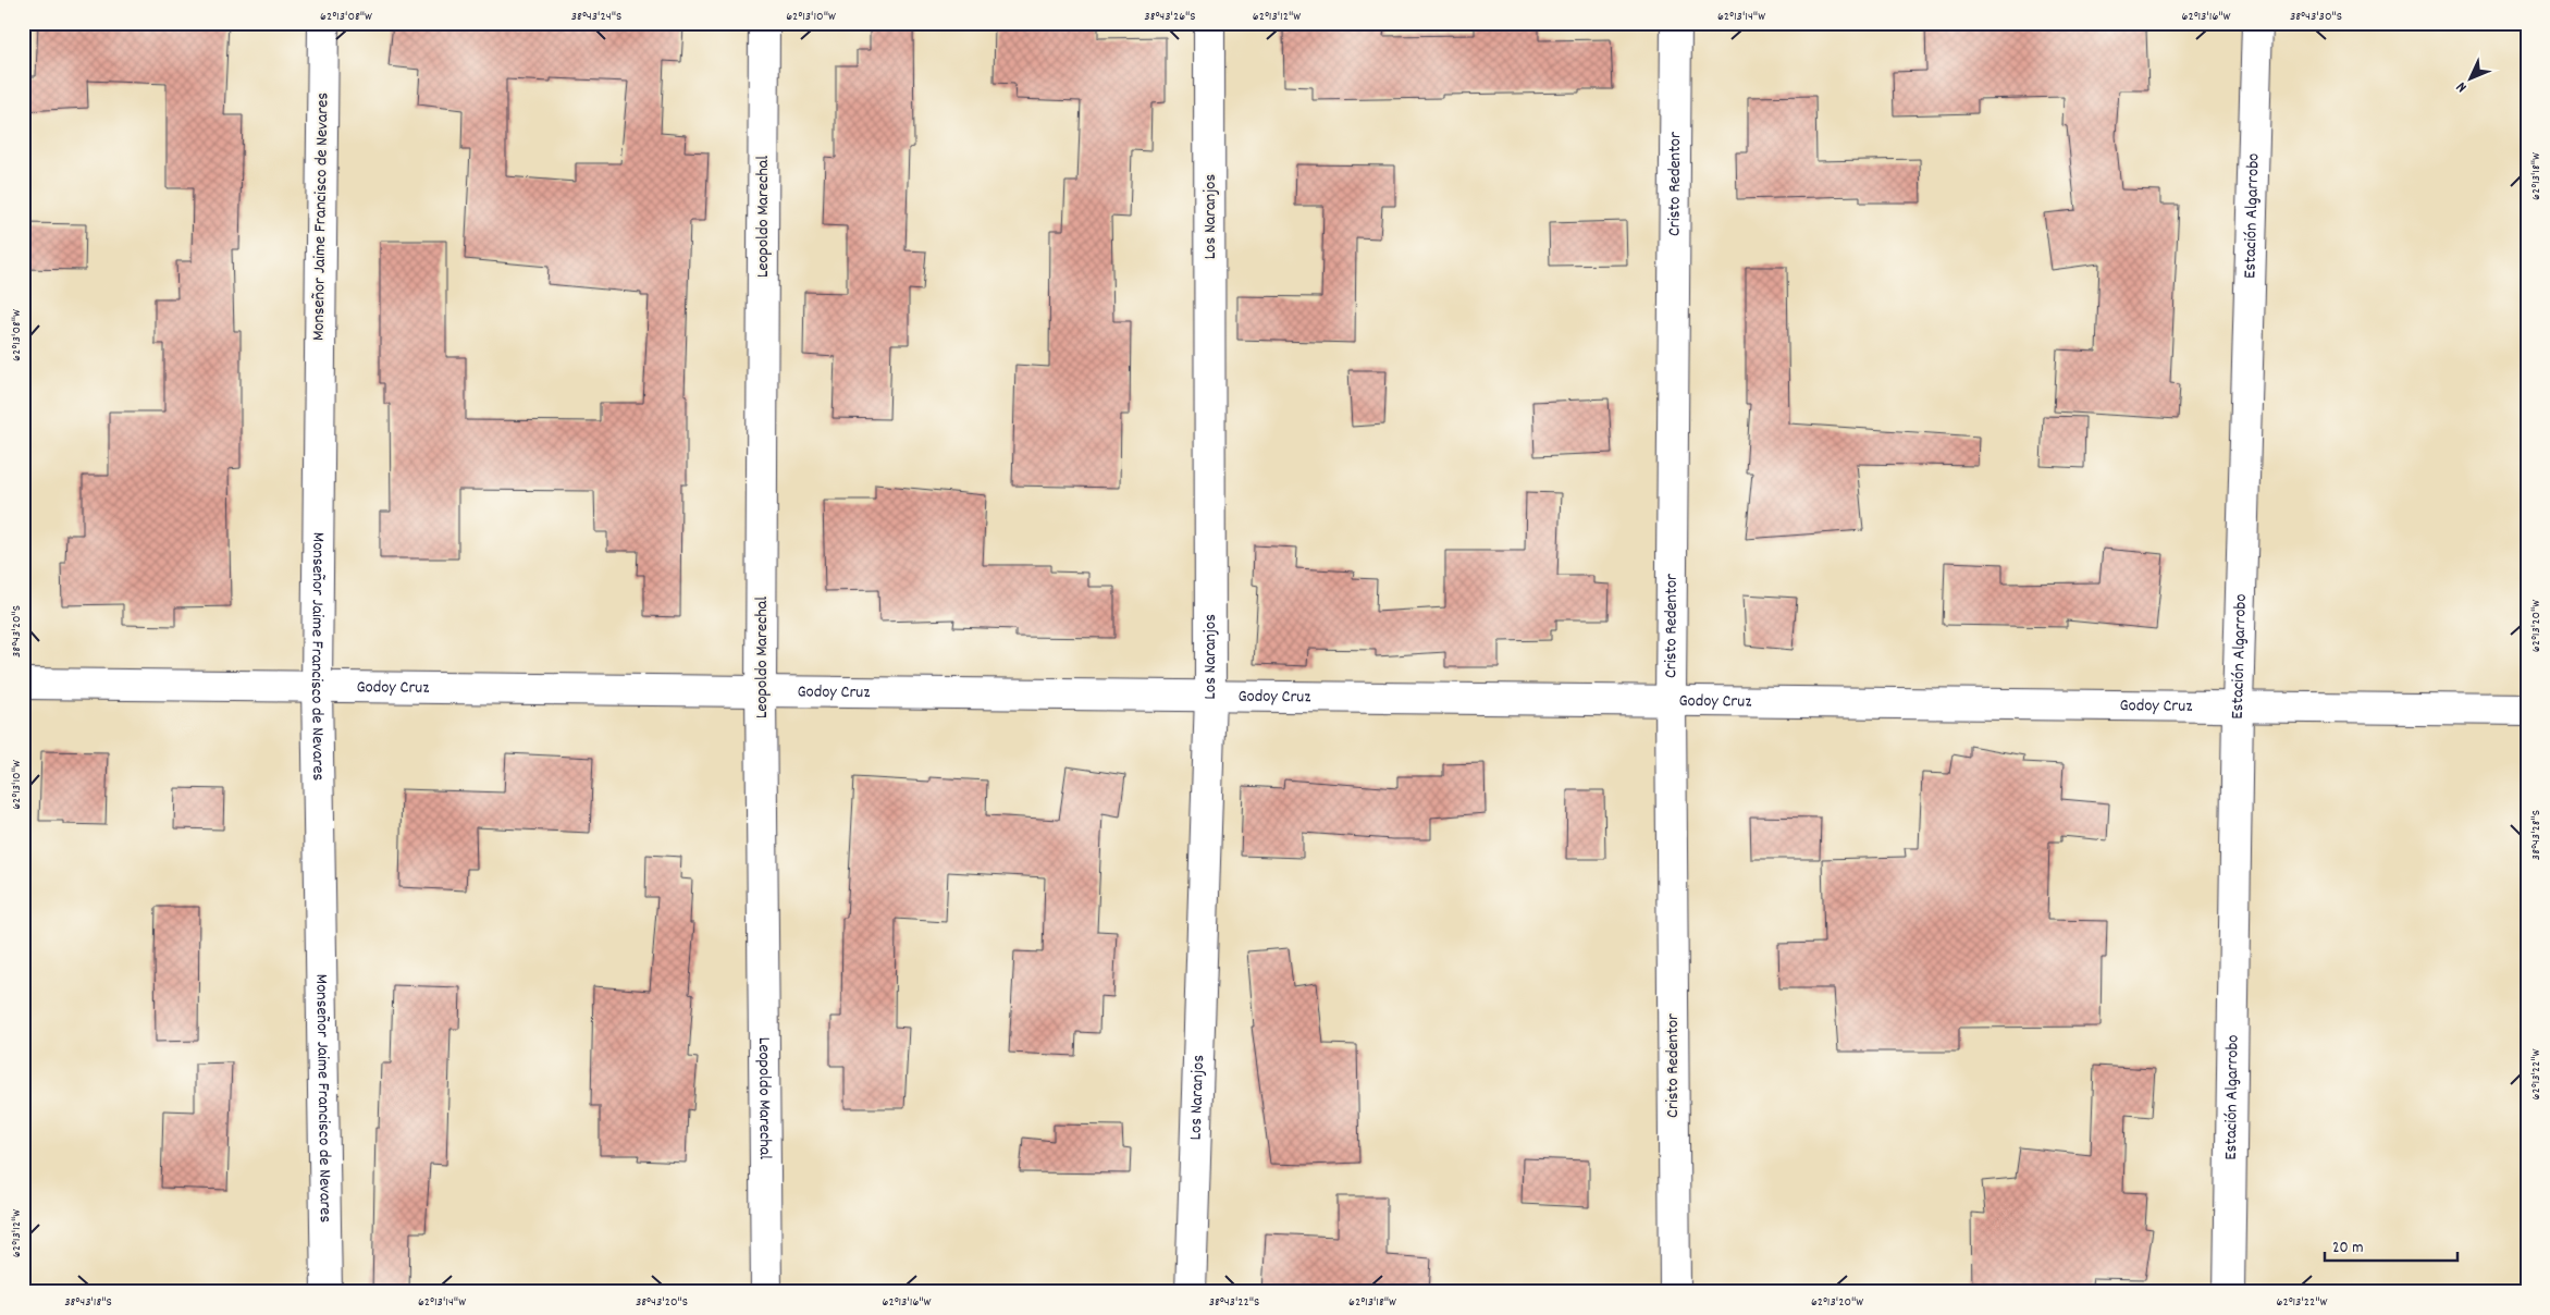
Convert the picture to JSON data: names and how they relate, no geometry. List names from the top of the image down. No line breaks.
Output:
{"streets":{"street":["Cristo Redentor","Monseñor Jaime Francisco de Nevares","Leopoldo Marechal","Los Naranjos","Estación Algarrobo","Godoy Cruz"]},"crossings":[["Cristo Redentor","Godoy Cruz"],["Monseñor Jaime Francisco de Nevares","Godoy Cruz"],["Leopoldo Marechal","Godoy Cruz"],["Los Naranjos","Godoy Cruz"],["Estación Algarrobo","Godoy Cruz"]],"scale_bar":"20 m","north":"bottom left","coordinates":["62°13'08\"W","38°43'24\"S","62°13'10\"W","38°43'26\"S","62°13'12\"W","62°13'14\"W","62°13'16\"W","38°43'30\"S","62°13'18\"W","62°13'20\"W","38°43'20\"S","38°43'28\"S","62°13'22\"W","38°43'18\"S","38°43'22\"S"]}
